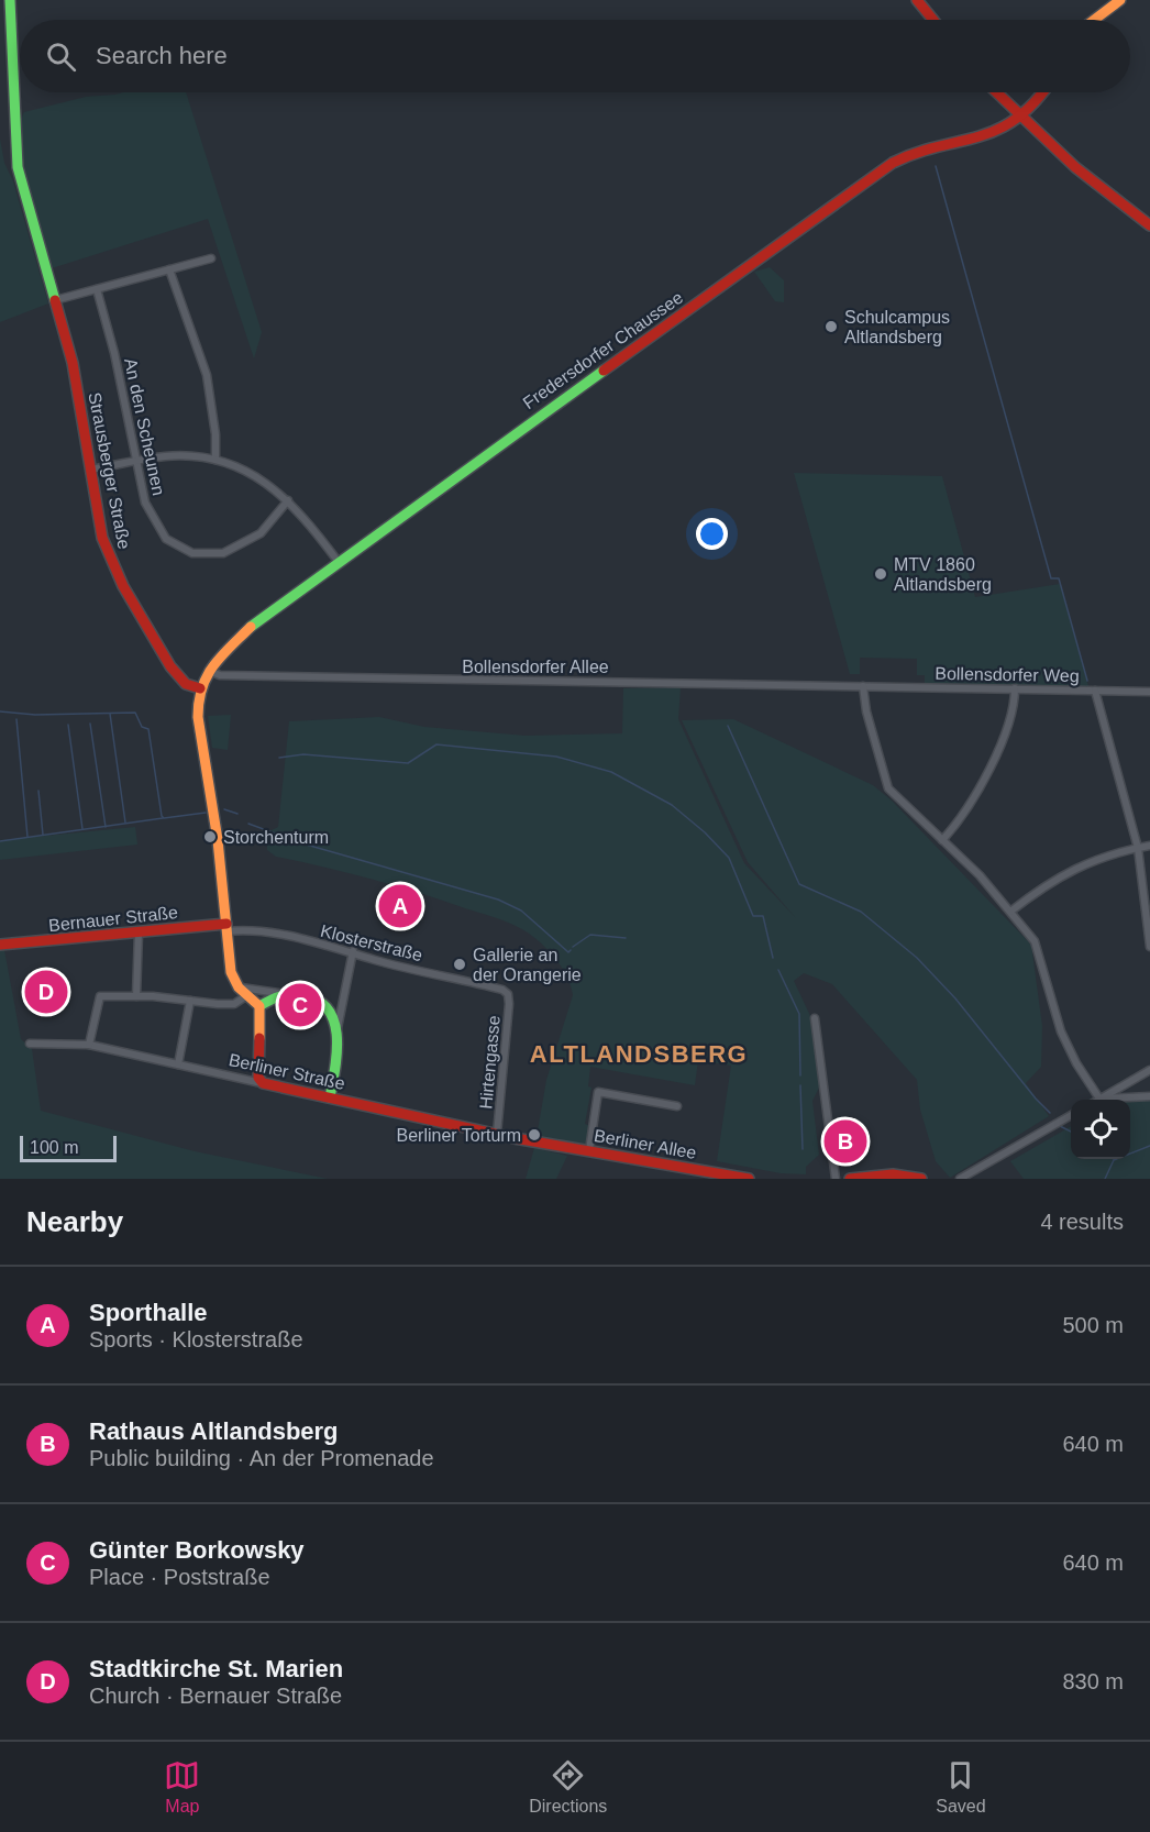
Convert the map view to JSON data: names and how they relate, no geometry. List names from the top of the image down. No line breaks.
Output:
{"streets":{"main road":["Fredersdorfer Chaussee","Strausberger Straße","Bernauer Straße","Berliner Straße","Berliner Allee"],"street":["An den Scheunen","Bollensdorfer Allee","Bollensdorfer Weg","Klosterstraße","Hirtengasse"]},"crossings":[["Fredersdorfer Chaussee","Strausberger Straße"],["Fredersdorfer Chaussee","Bollensdorfer Allee"],["Bollensdorfer Allee","Bollensdorfer Weg"],["Bernauer Straße","Klosterstraße"],["Klosterstraße","Hirtengasse"],["Hirtengasse","Berliner Straße"],["Berliner Straße","Berliner Allee"]],"districts":["ALTLANDSBERG"],"places":["Schulcampus Altlandsberg","MTV 1860 Altlandsberg","Storchenturm","Gallerie an der Orangerie","Berliner Torturm"],"scale_bar":"100 m","page":{"search":"Search here","pins":["A","D","C","B"],"scale":"100 m","heading":["Nearby","4 results"],"list":[{"mark":"A","name":"Sporthalle","note":"Sports · Klosterstraße","value":"500 m"},{"mark":"B","name":"Rathaus Altlandsberg","note":"Public building · An der Promenade","value":"640 m"},{"mark":"C","name":"Günter Borkowsky","note":"Place · Poststraße","value":"640 m"},{"mark":"D","name":"Stadtkirche St. Marien","note":"Church · Bernauer Straße","value":"830 m"}],"nav":["Map","Directions","Saved"]}}
